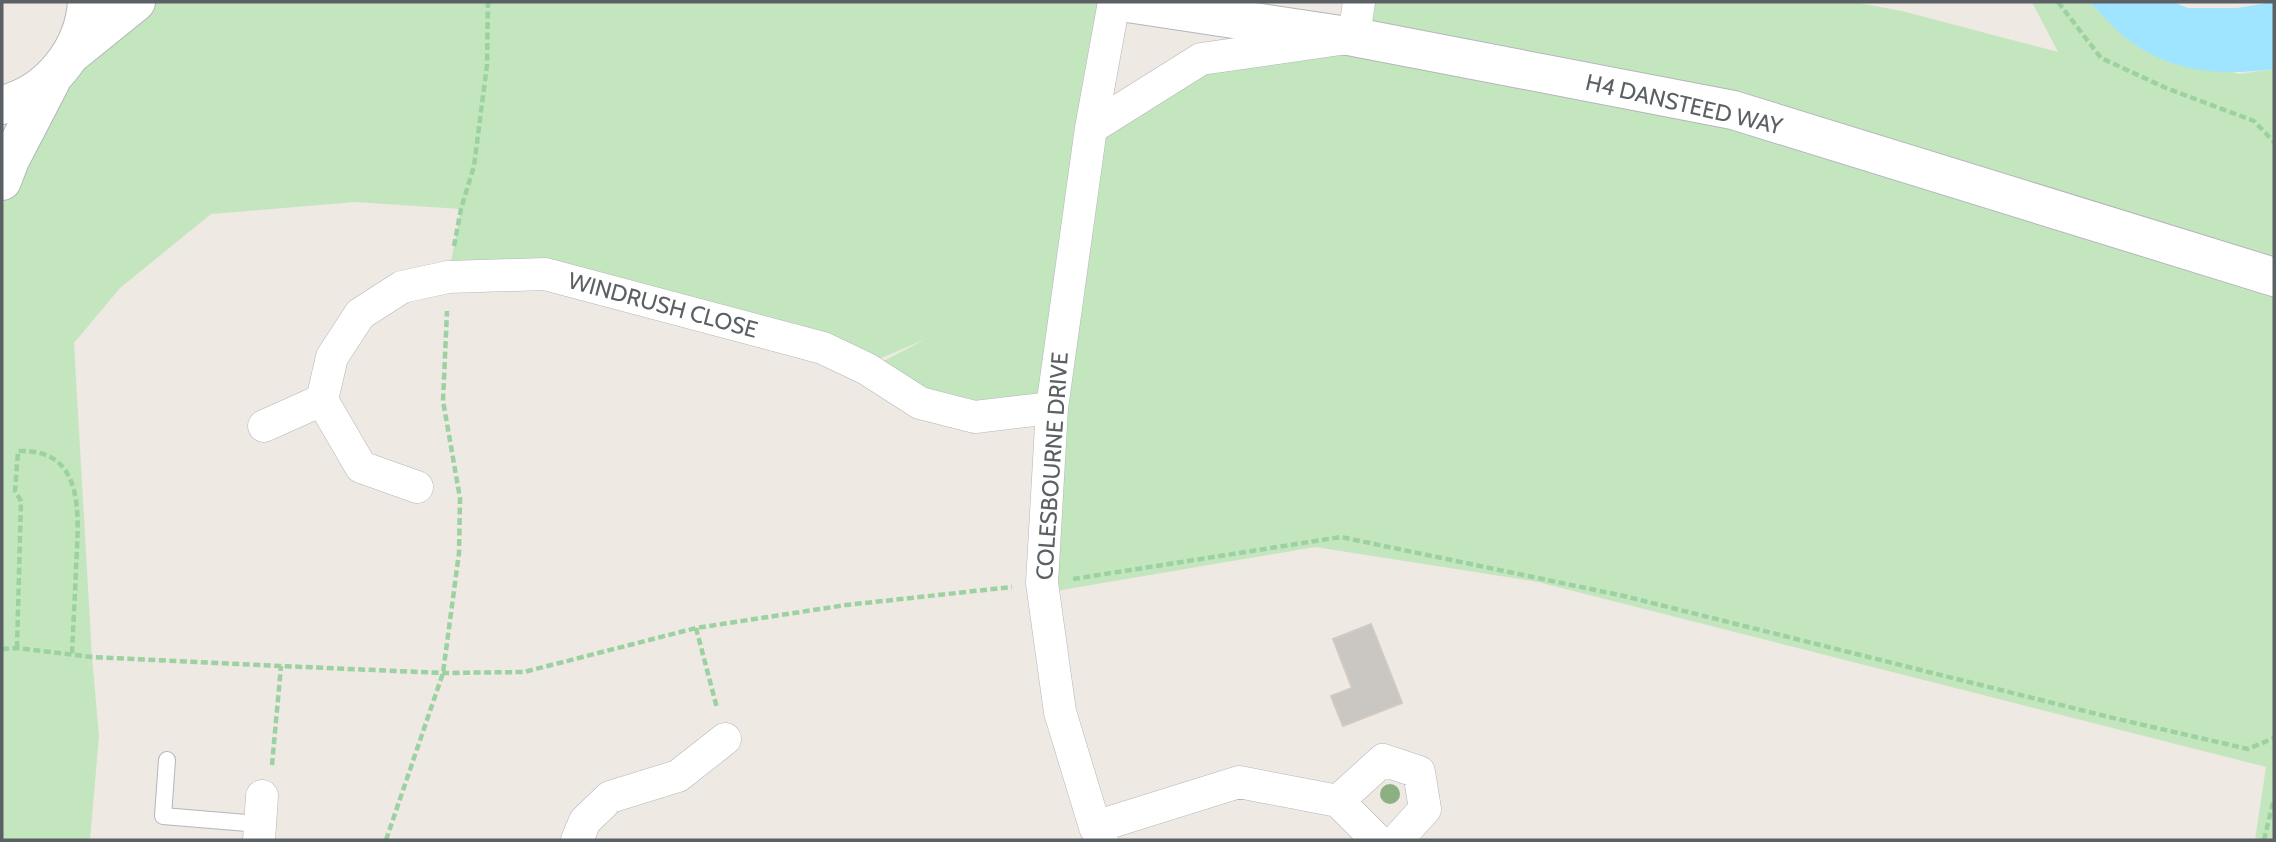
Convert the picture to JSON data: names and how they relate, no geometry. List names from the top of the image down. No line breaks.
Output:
{"streets":{"street":["H4 DANSTEED WAY","WINDRUSH CLOSE","COLESBOURNE DRIVE"]},"crossings":[["WINDRUSH CLOSE","COLESBOURNE DRIVE"]]}
